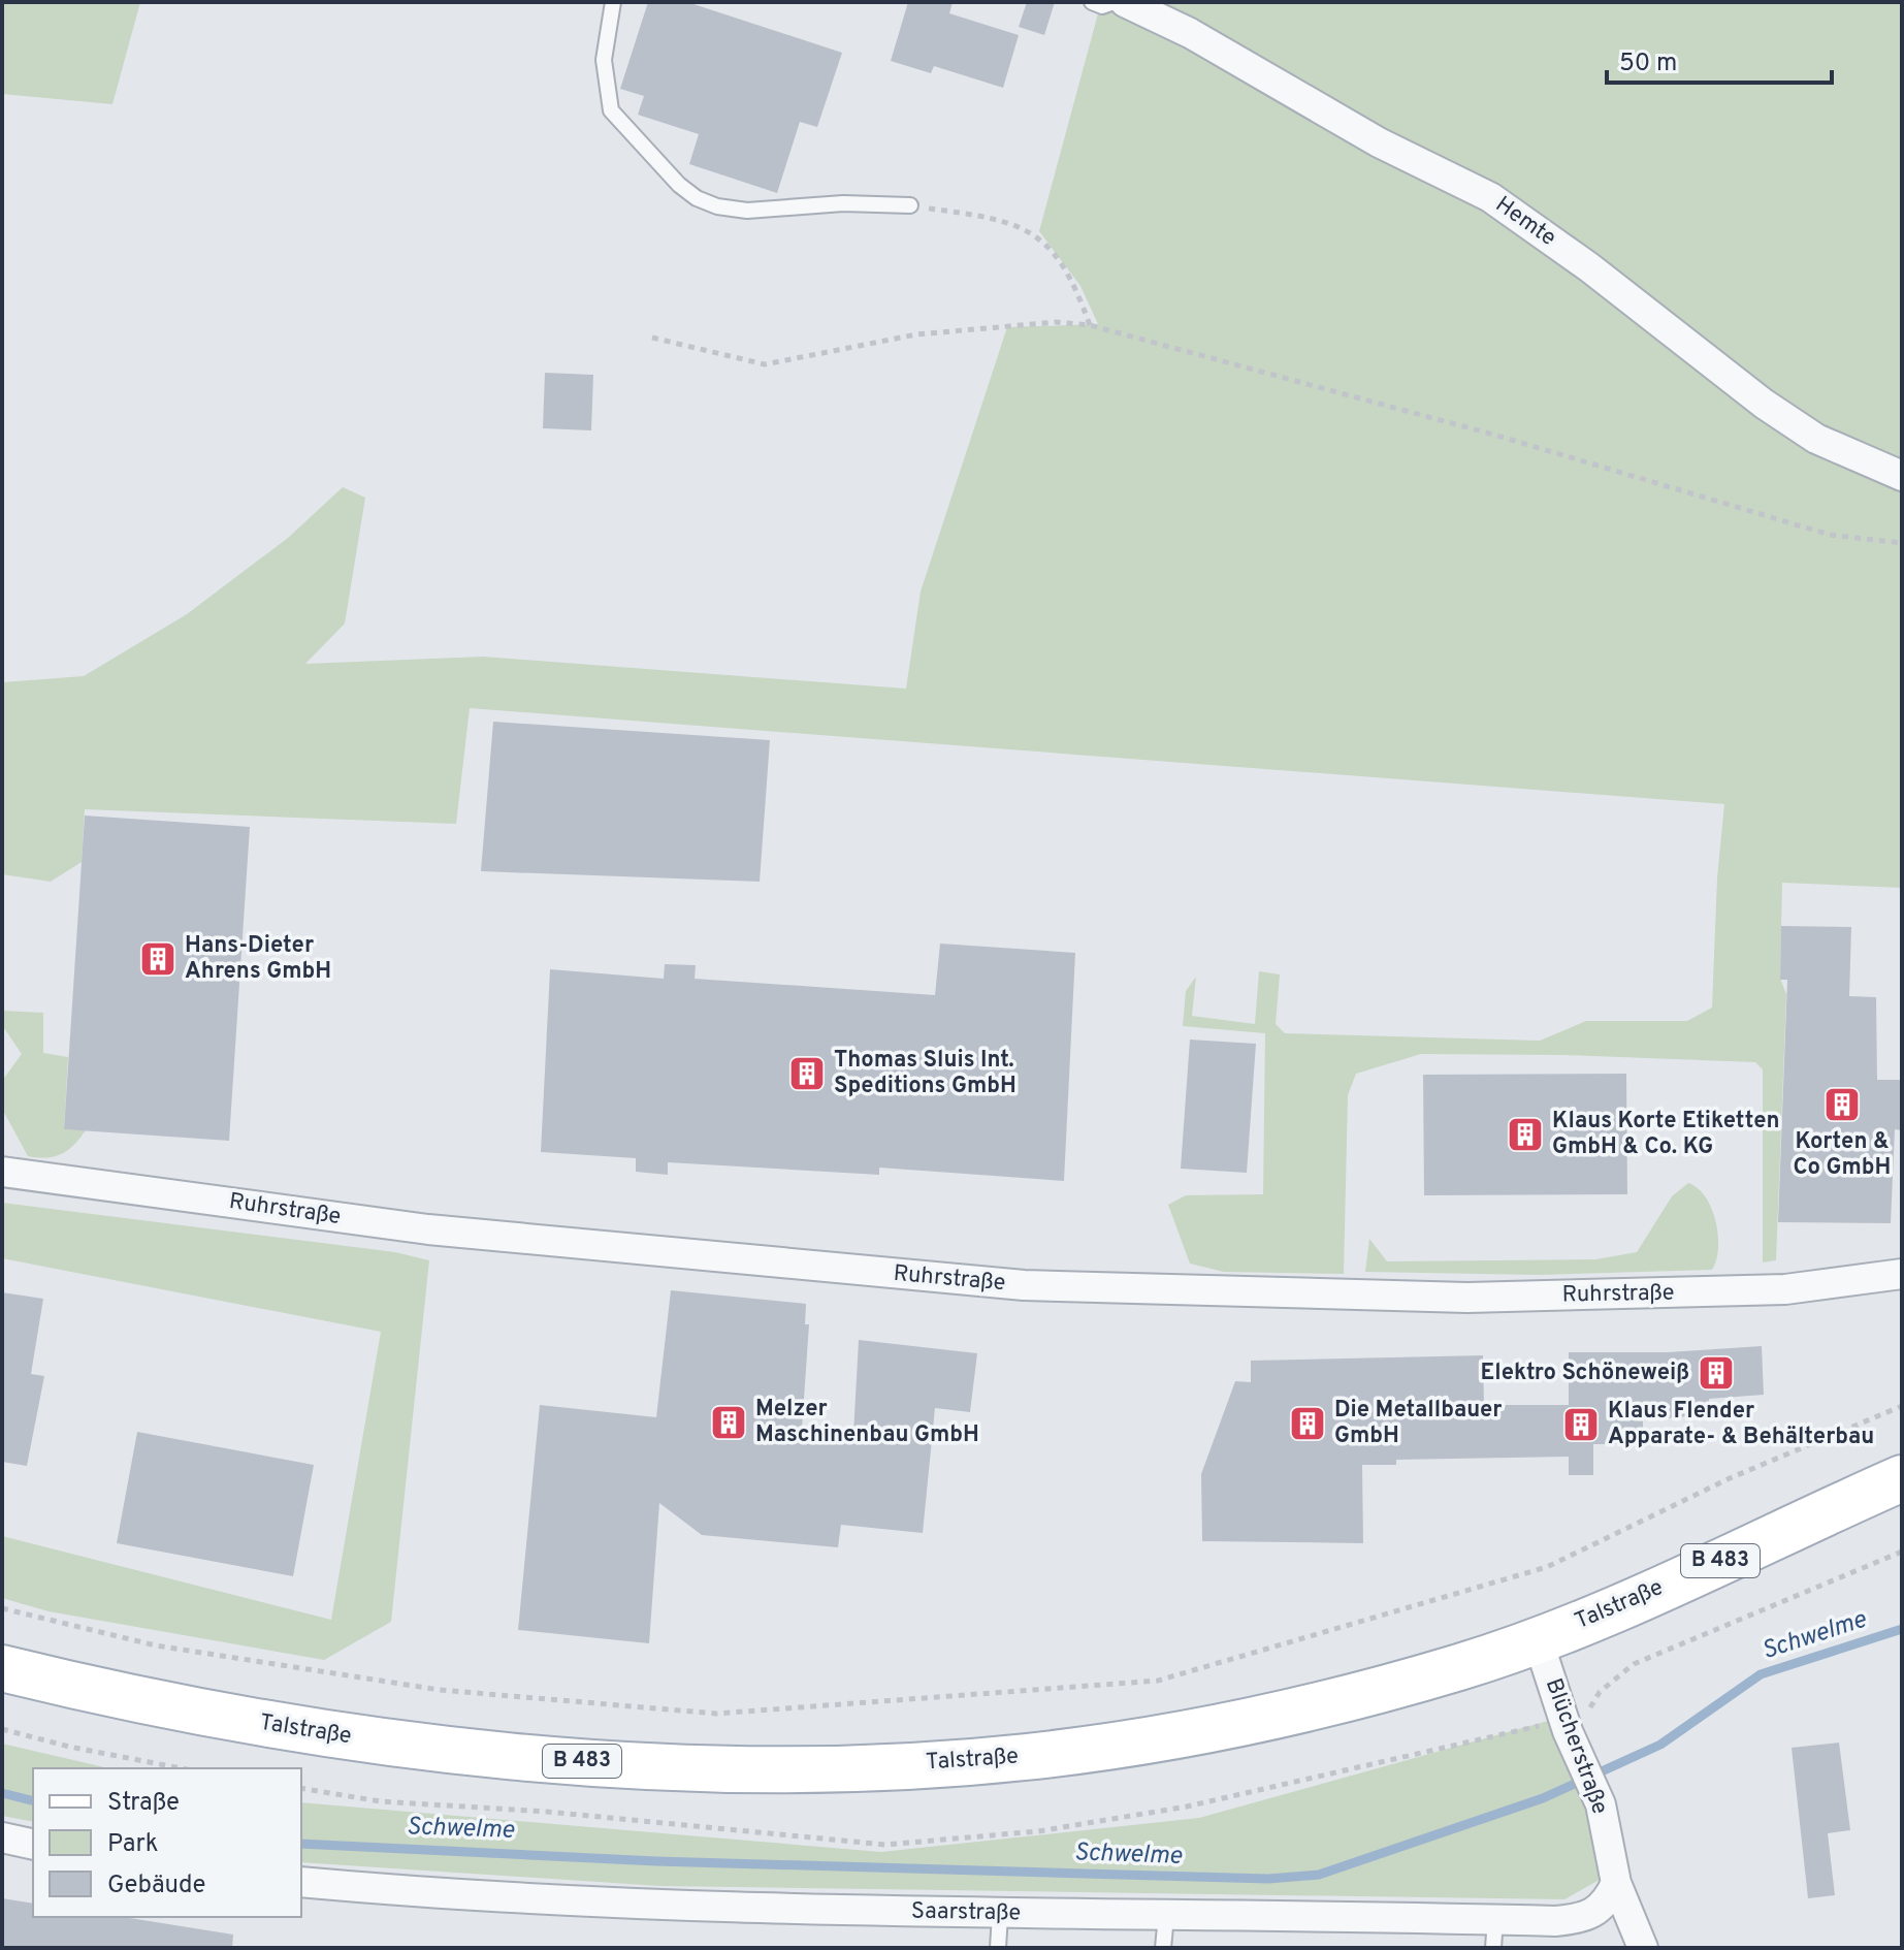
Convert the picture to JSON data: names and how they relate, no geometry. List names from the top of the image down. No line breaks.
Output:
{"streets":{"main road":["B 483","Talstraße"],"street":["Hemte","Ruhrstraße","Blücherstraße","Saarstraße"]},"crossings":[["Talstraße","Blücherstraße"],["Blücherstraße","Saarstraße"]],"water":["Schwelme"],"places":{"building":["Hans-Dieter Ahrens GmbH","Thomas Sluis Int. Speditions GmbH","Korten & Co GmbH","Klaus Korte Etiketten GmbH & Co. KG","Elektro Schöneweiß","Melzer Maschinenbau GmbH","Die Metallbauer GmbH","Klaus Flender Apparate- & Behälterbau"]},"legend":["Straße","Park","Gebäude"],"scale_bar":"50 m"}
